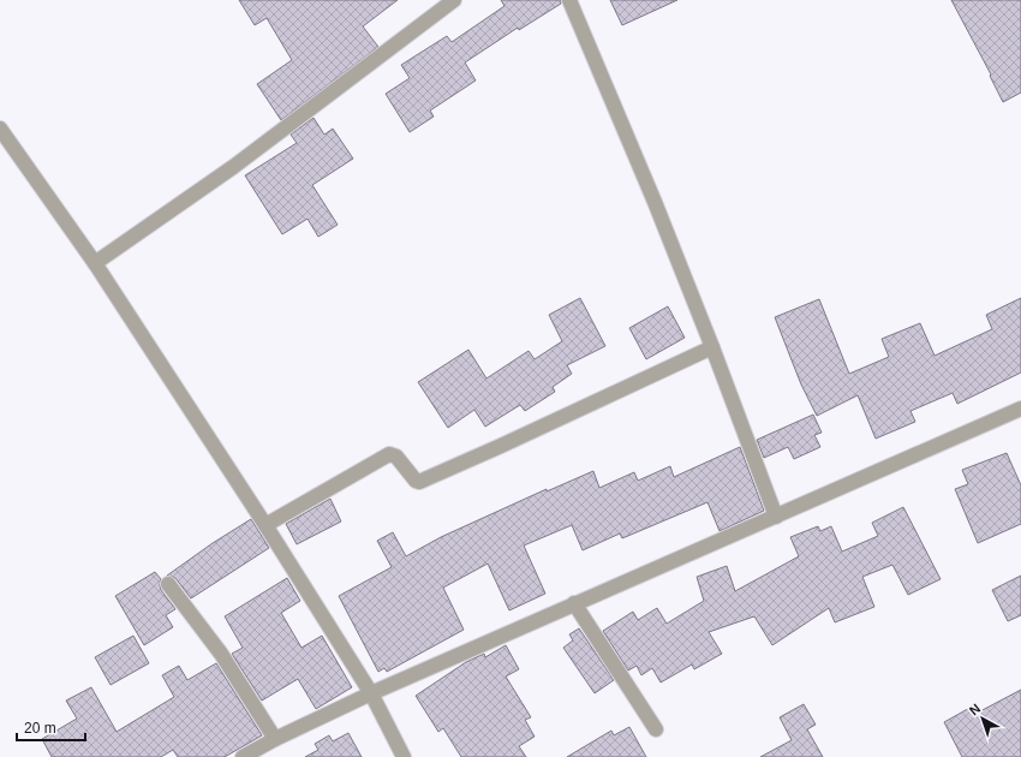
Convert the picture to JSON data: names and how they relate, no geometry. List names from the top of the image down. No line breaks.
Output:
{"scale_bar":"20 m","north":"top left"}
